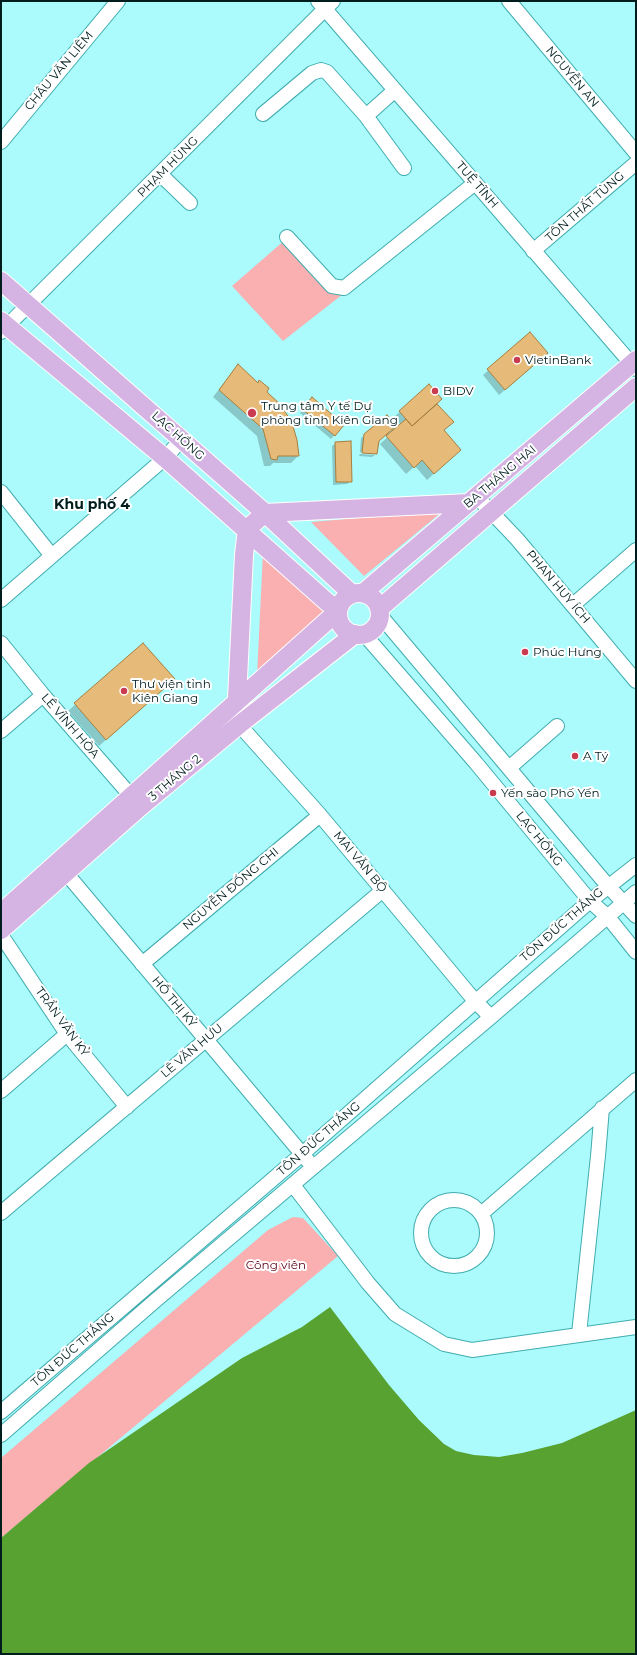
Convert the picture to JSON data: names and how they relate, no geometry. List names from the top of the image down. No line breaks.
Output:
{"streets":{"main road":["LẠC HỒNG","BA THÁNG HAI","3 THÁNG 2"],"street":["CHÂU VĂN LIÊM","NGUYỄN AN","PHẠM HÙNG","TUỆ TĨNH","TÔN THẤT TÙNG","PHAN HUY ÍCH","LÊ VĨNH HÒA","MAI VĂN BỘ","NGUYỄN ĐỔNG CHI","TÔN ĐỨC THẮNG","HỒ THỊ KỶ","TRẦN VĂN KỶ","LÊ VĂN HƯU"]},"crossings":[["PHẠM HÙNG","TUỆ TĨNH"],["PHẠM HÙNG","LẠC HỒNG"],["TUỆ TĨNH","TÔN THẤT TÙNG"],["TUỆ TĨNH","BA THÁNG HAI"],["LẠC HỒNG","BA THÁNG HAI"],["LẠC HỒNG","3 THÁNG 2"],["LẠC HỒNG","TÔN ĐỨC THẮNG"],["BA THÁNG HAI","PHAN HUY ÍCH"],["BA THÁNG HAI","3 THÁNG 2"],["LÊ VĨNH HÒA","3 THÁNG 2"],["3 THÁNG 2","MAI VĂN BỘ"],["3 THÁNG 2","HỒ THỊ KỶ"],["MAI VĂN BỘ","NGUYỄN ĐỔNG CHI"],["MAI VĂN BỘ","TÔN ĐỨC THẮNG"],["MAI VĂN BỘ","LÊ VĂN HƯU"],["NGUYỄN ĐỔNG CHI","HỒ THỊ KỶ"],["TÔN ĐỨC THẮNG","HỒ THỊ KỶ"],["HỒ THỊ KỶ","LÊ VĂN HƯU"],["TRẦN VĂN KỶ","LÊ VĂN HƯU"]],"districts":["Khu phố 4"],"parks":["Công viên"],"places":["VietinBank","BIDV","Trung tâm Y tế Dự phòng tỉnh Kiên Giang","Phúc Hưng","Thư viện tỉnh Kiên Giang","A Tý","Yến sào Phố Yến"]}
